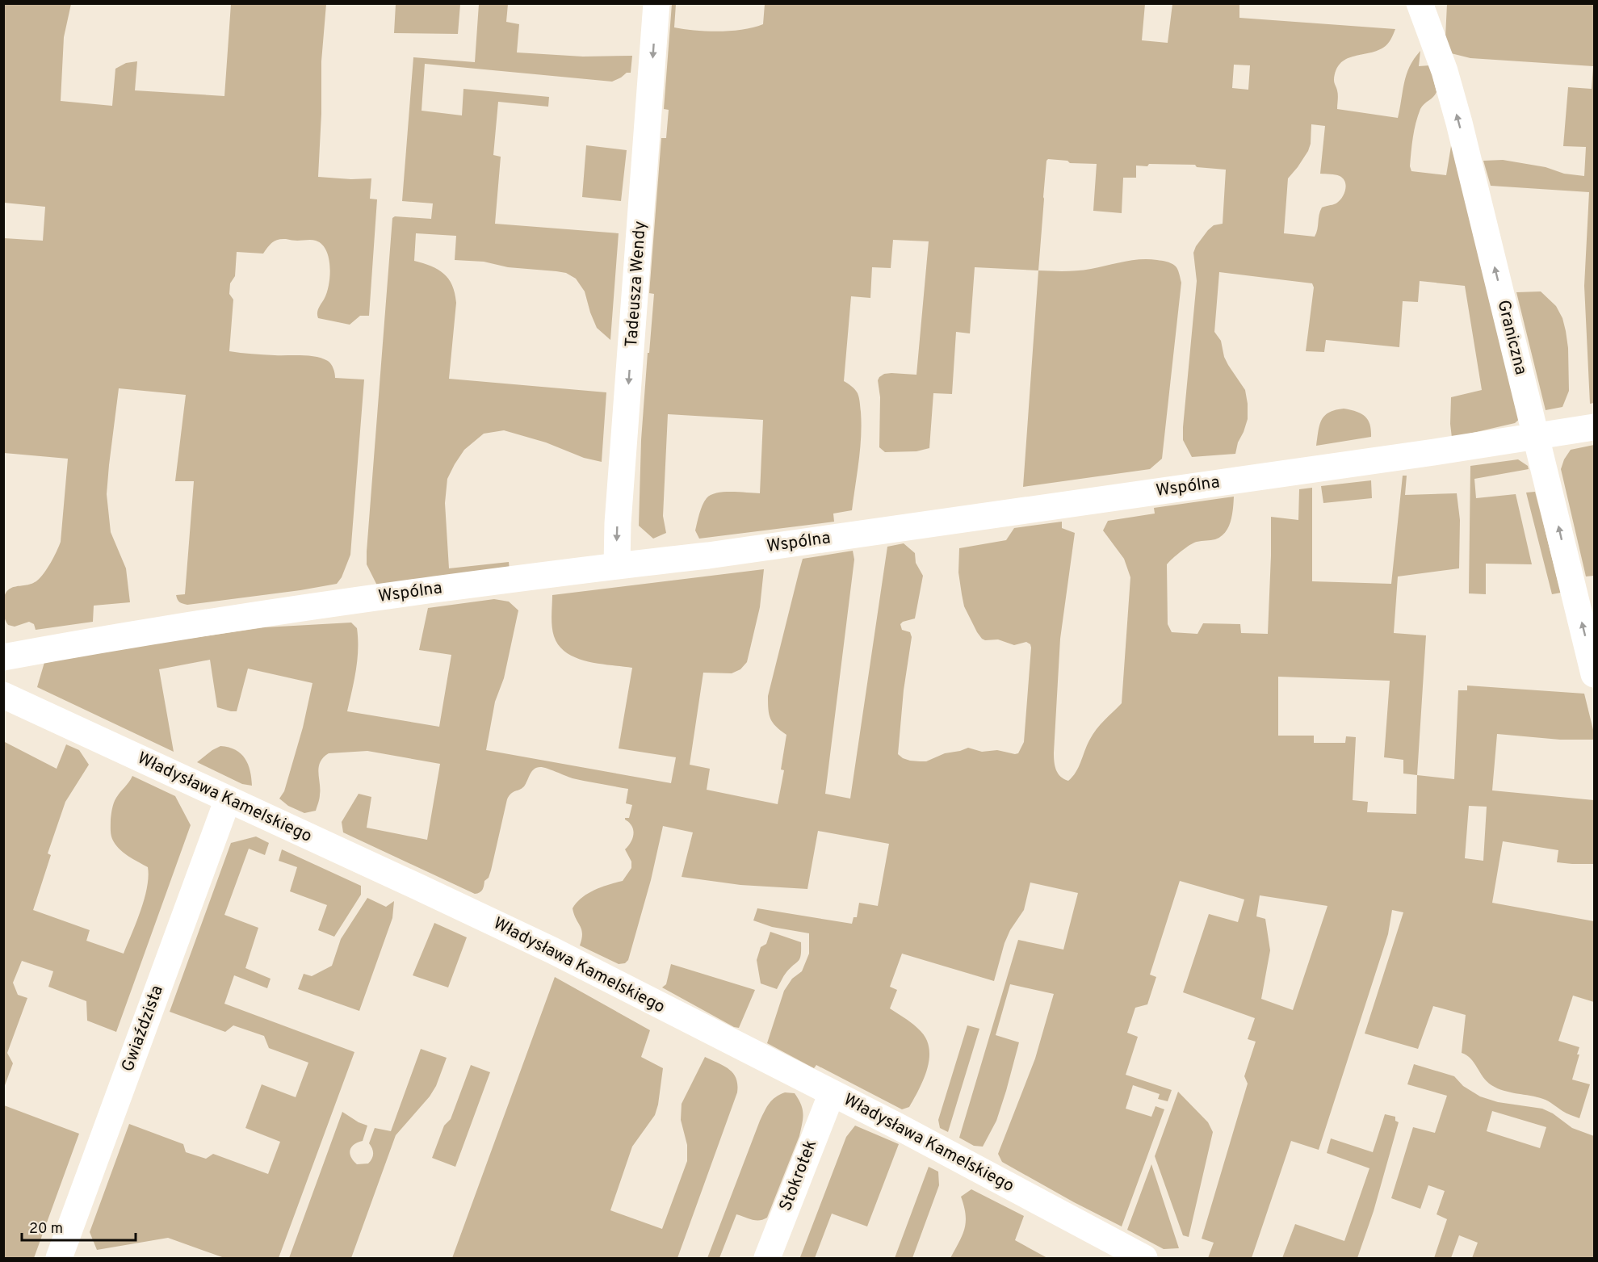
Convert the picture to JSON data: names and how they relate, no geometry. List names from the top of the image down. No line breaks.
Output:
{"streets":{"street":["Tadeusza Wendy","Graniczna","Wspólna","Władysława Kamelskiego","Gwiaździsta","Stokrotek"]},"crossings":[["Tadeusza Wendy","Wspólna"],["Graniczna","Wspólna"],["Władysława Kamelskiego","Gwiaździsta"],["Władysława Kamelskiego","Stokrotek"]],"one_way":["Tadeusza Wendy","Graniczna"],"scale_bar":"20 m"}
